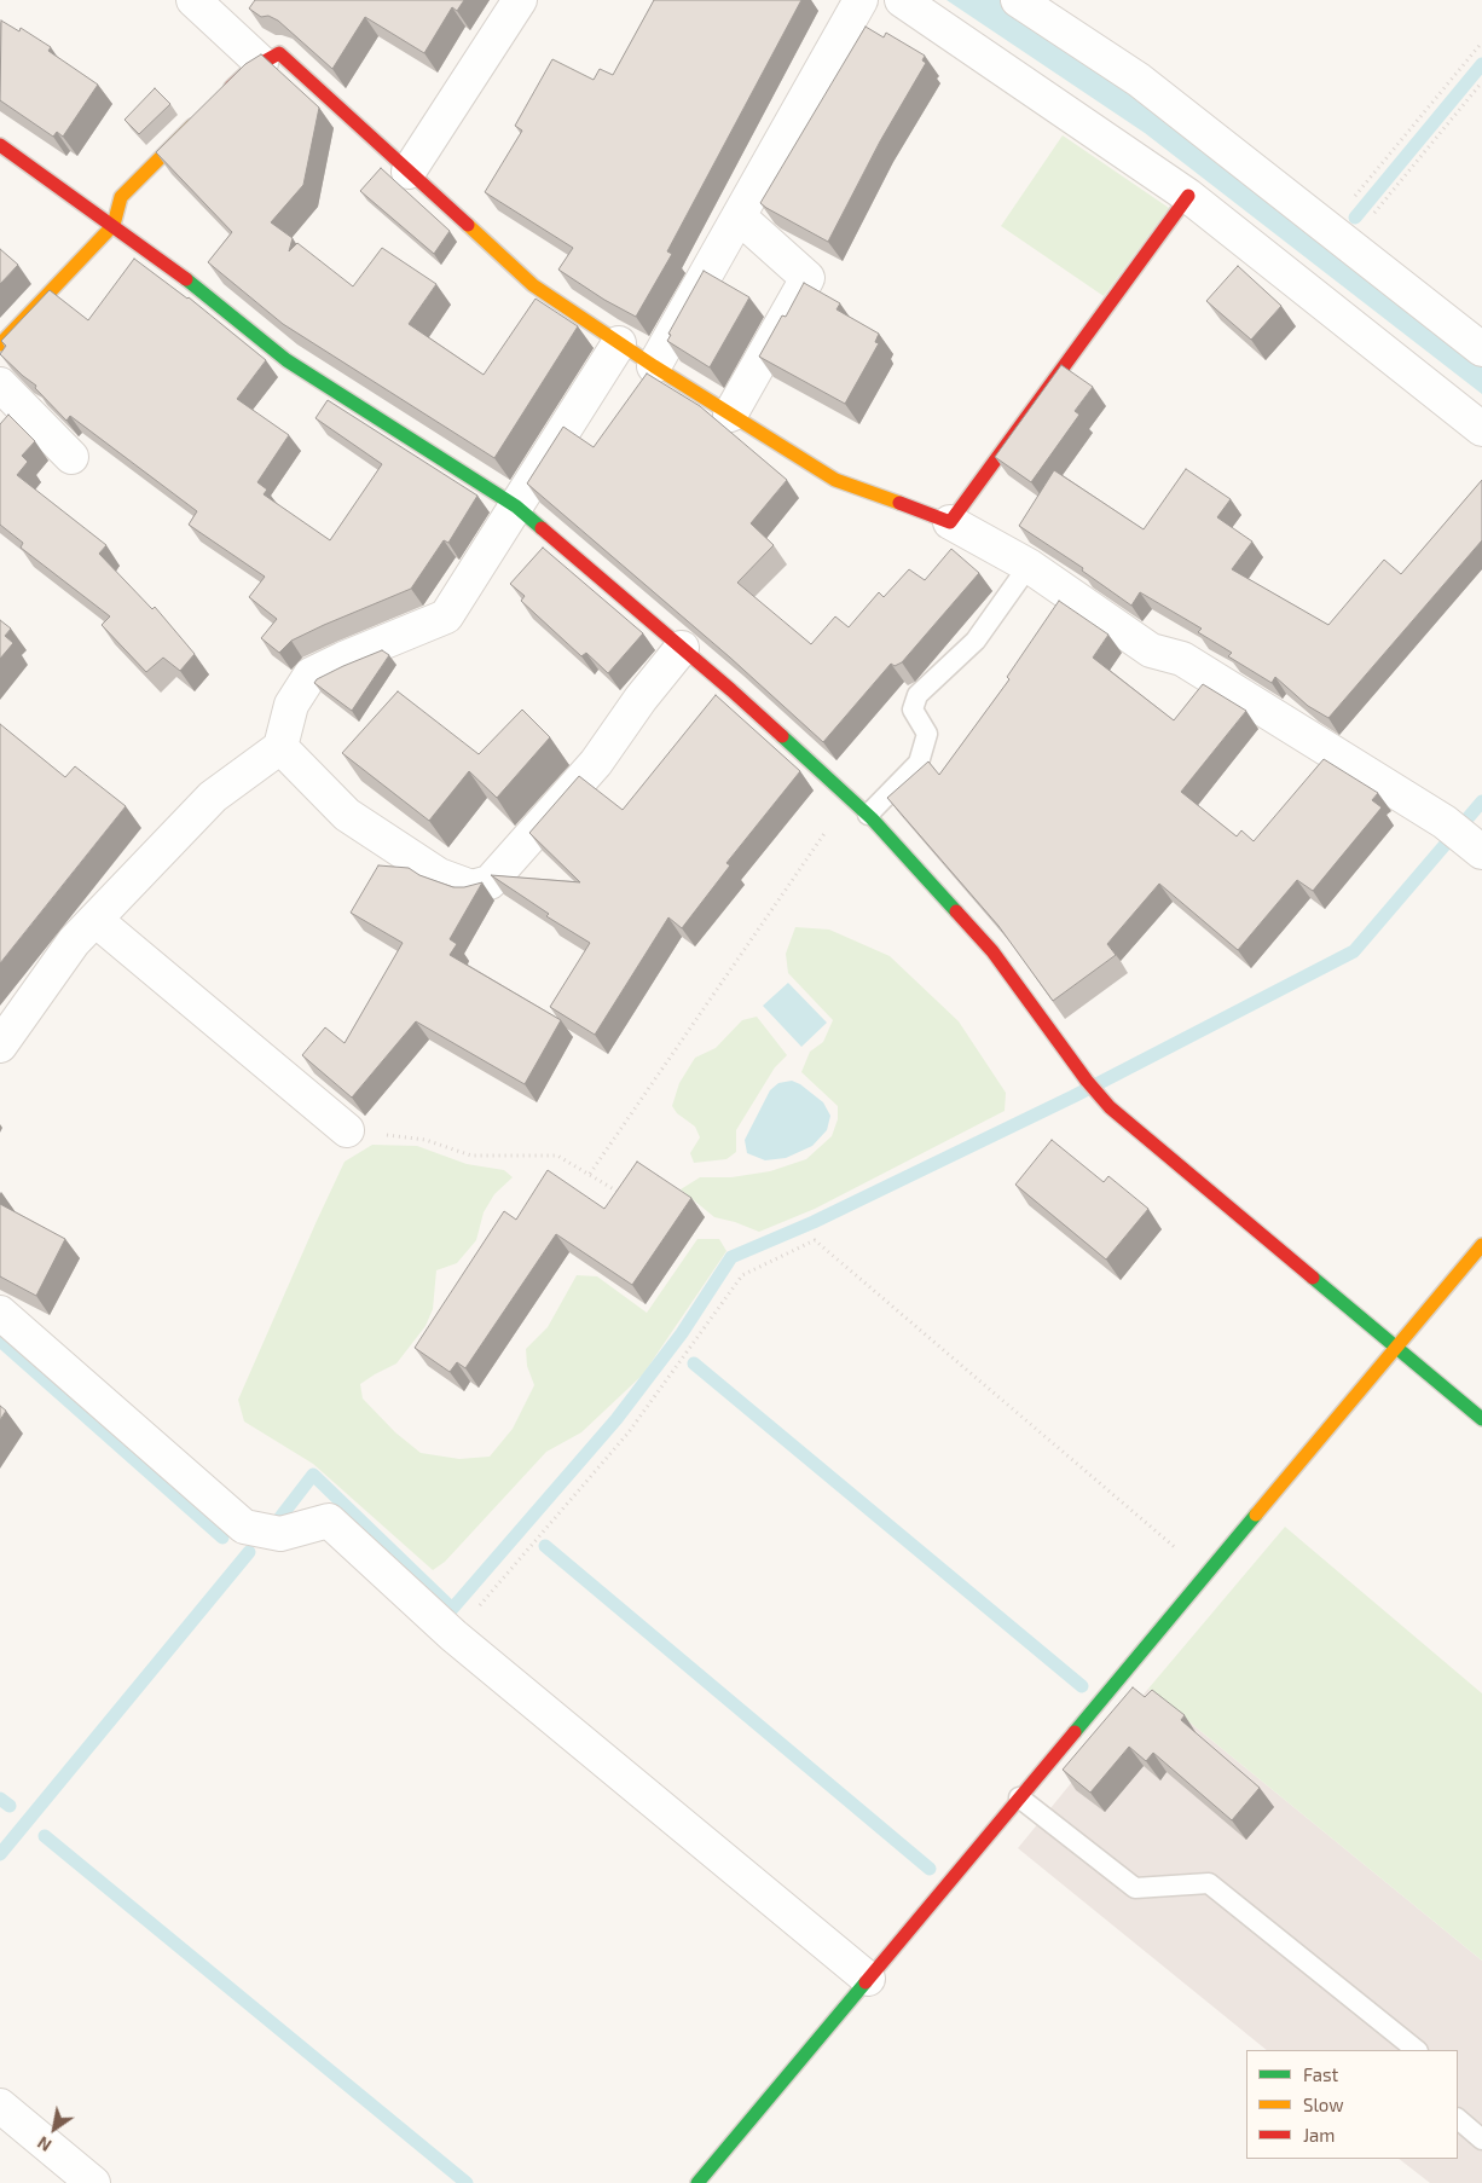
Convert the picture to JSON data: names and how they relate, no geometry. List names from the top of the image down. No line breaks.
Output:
{"legend":["Fast","Slow","Jam"],"north":"bottom left"}
